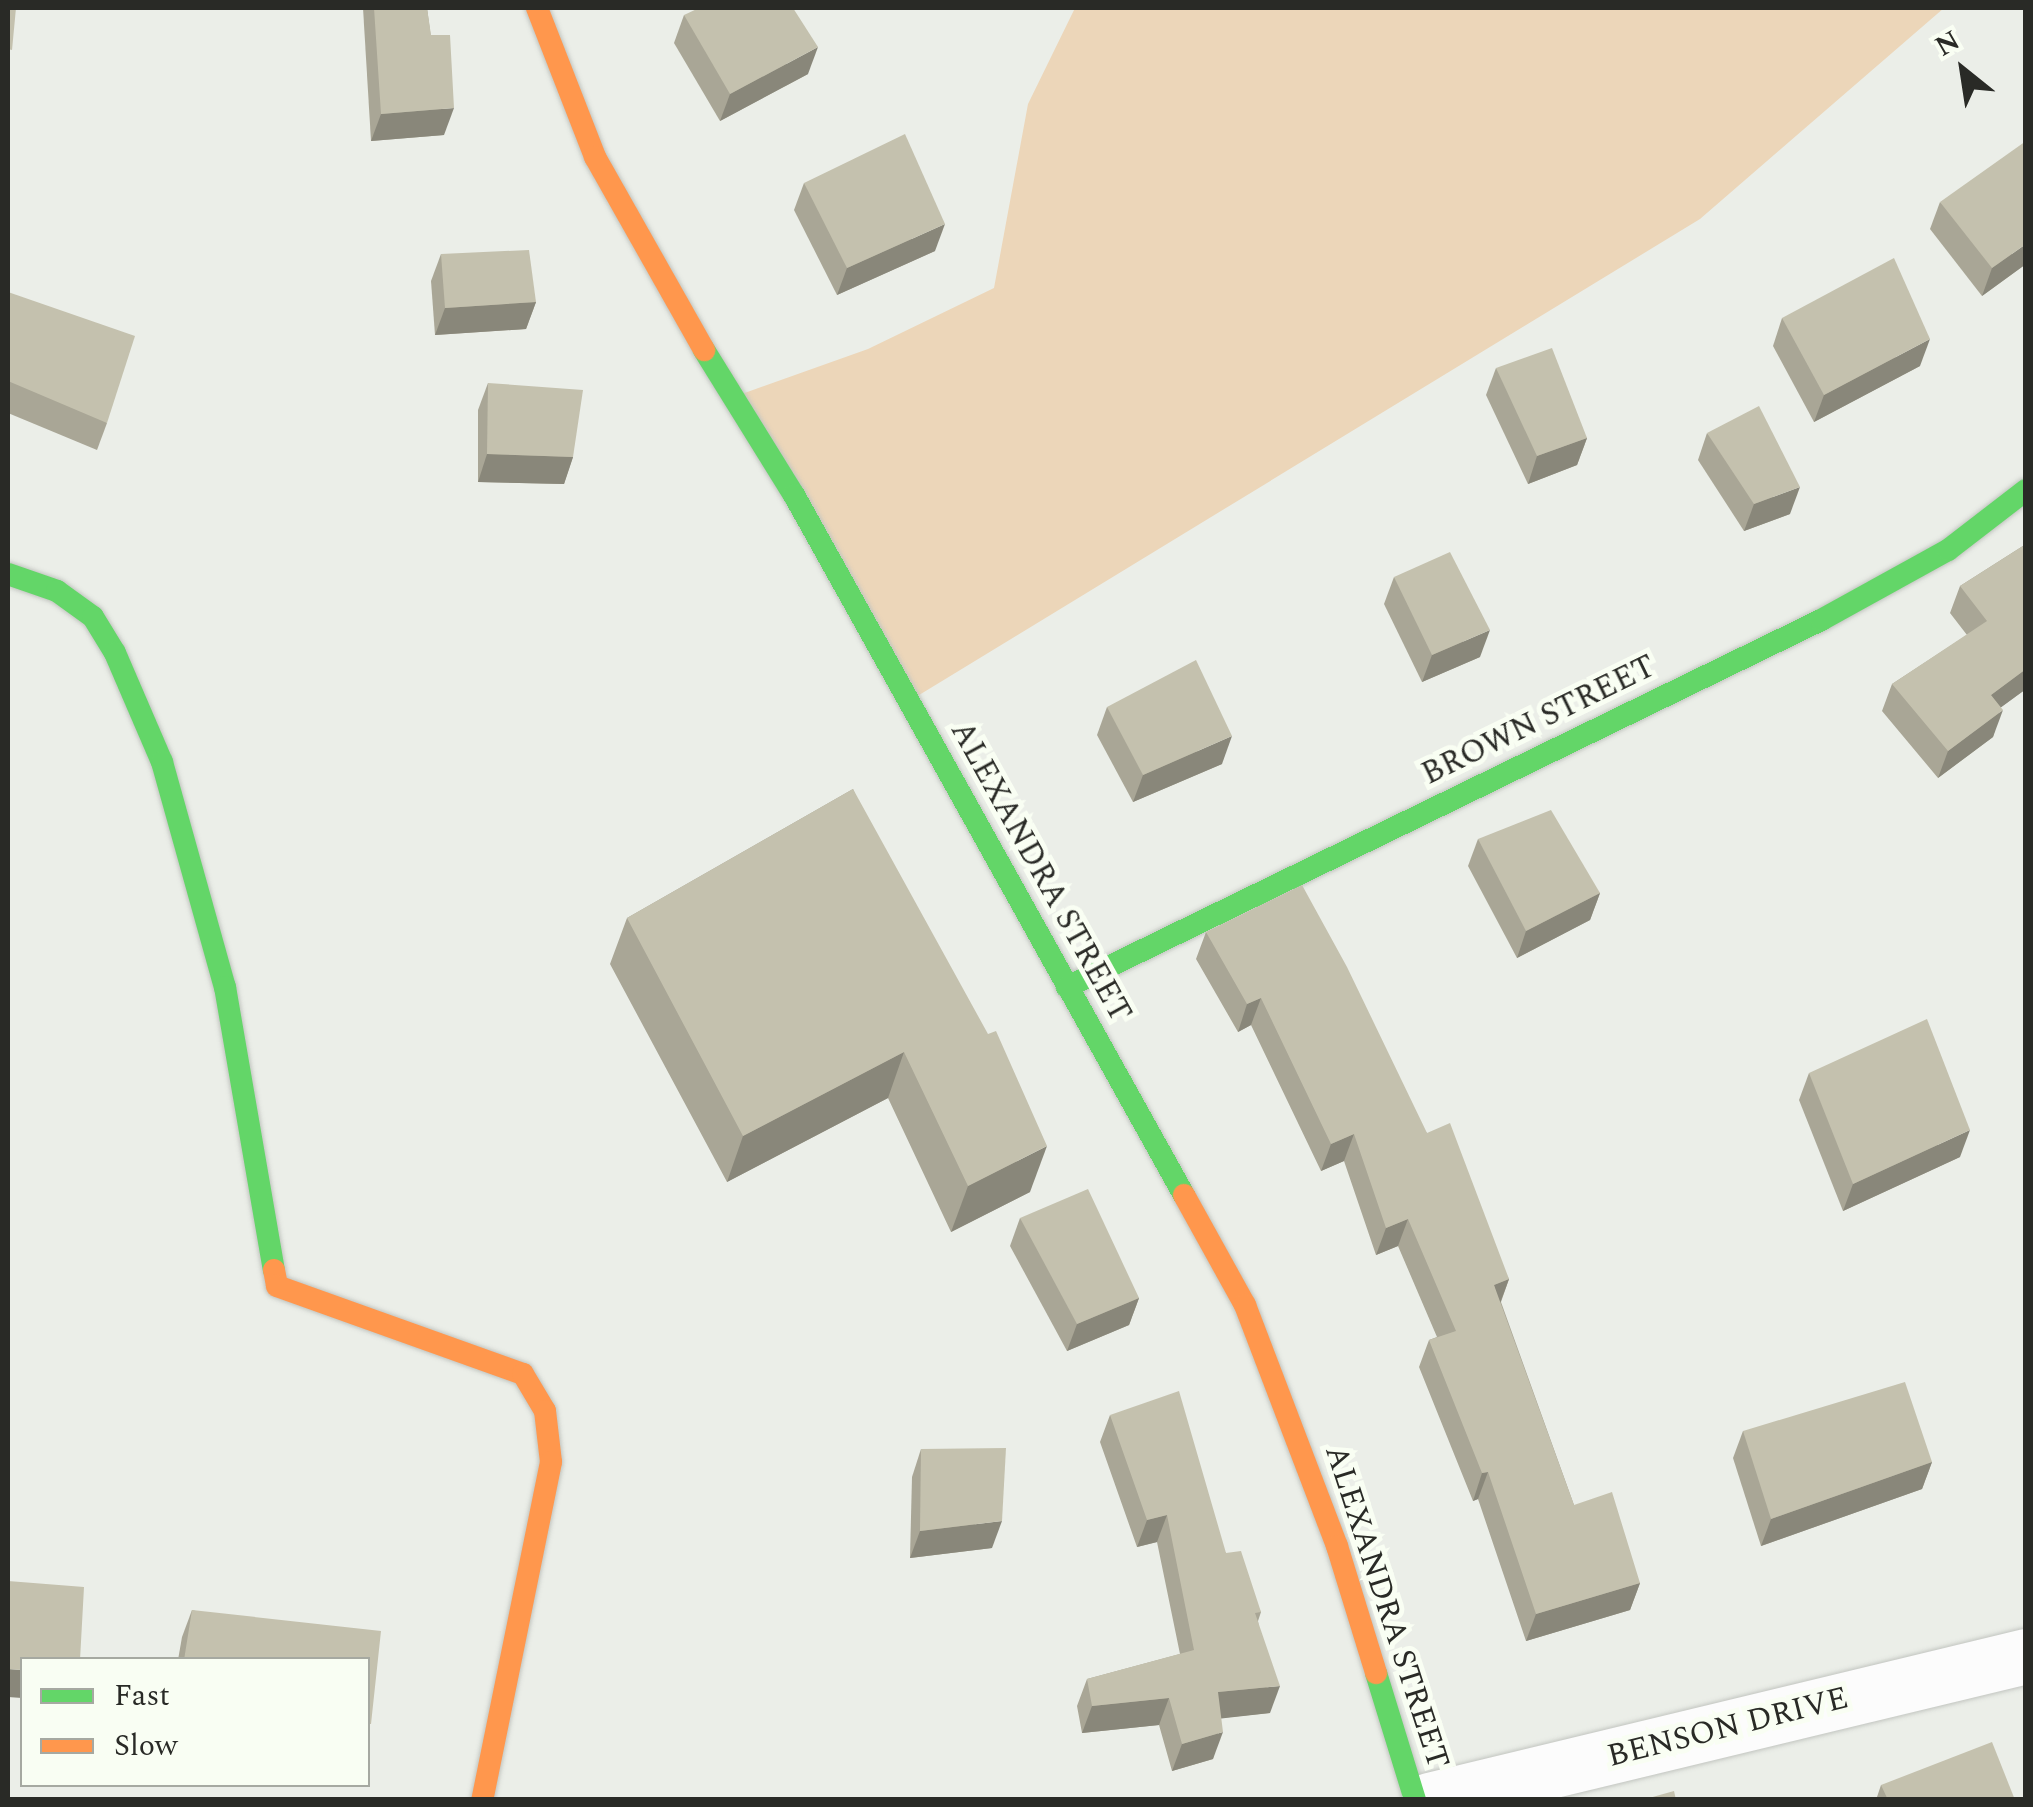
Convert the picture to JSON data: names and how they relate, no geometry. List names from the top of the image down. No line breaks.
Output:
{"streets":{"street":["BROWN STREET","ALEXANDRA STREET","BENSON DRIVE"]},"crossings":[["BROWN STREET","ALEXANDRA STREET"]],"legend":["Fast","Slow"],"north":"top left"}
